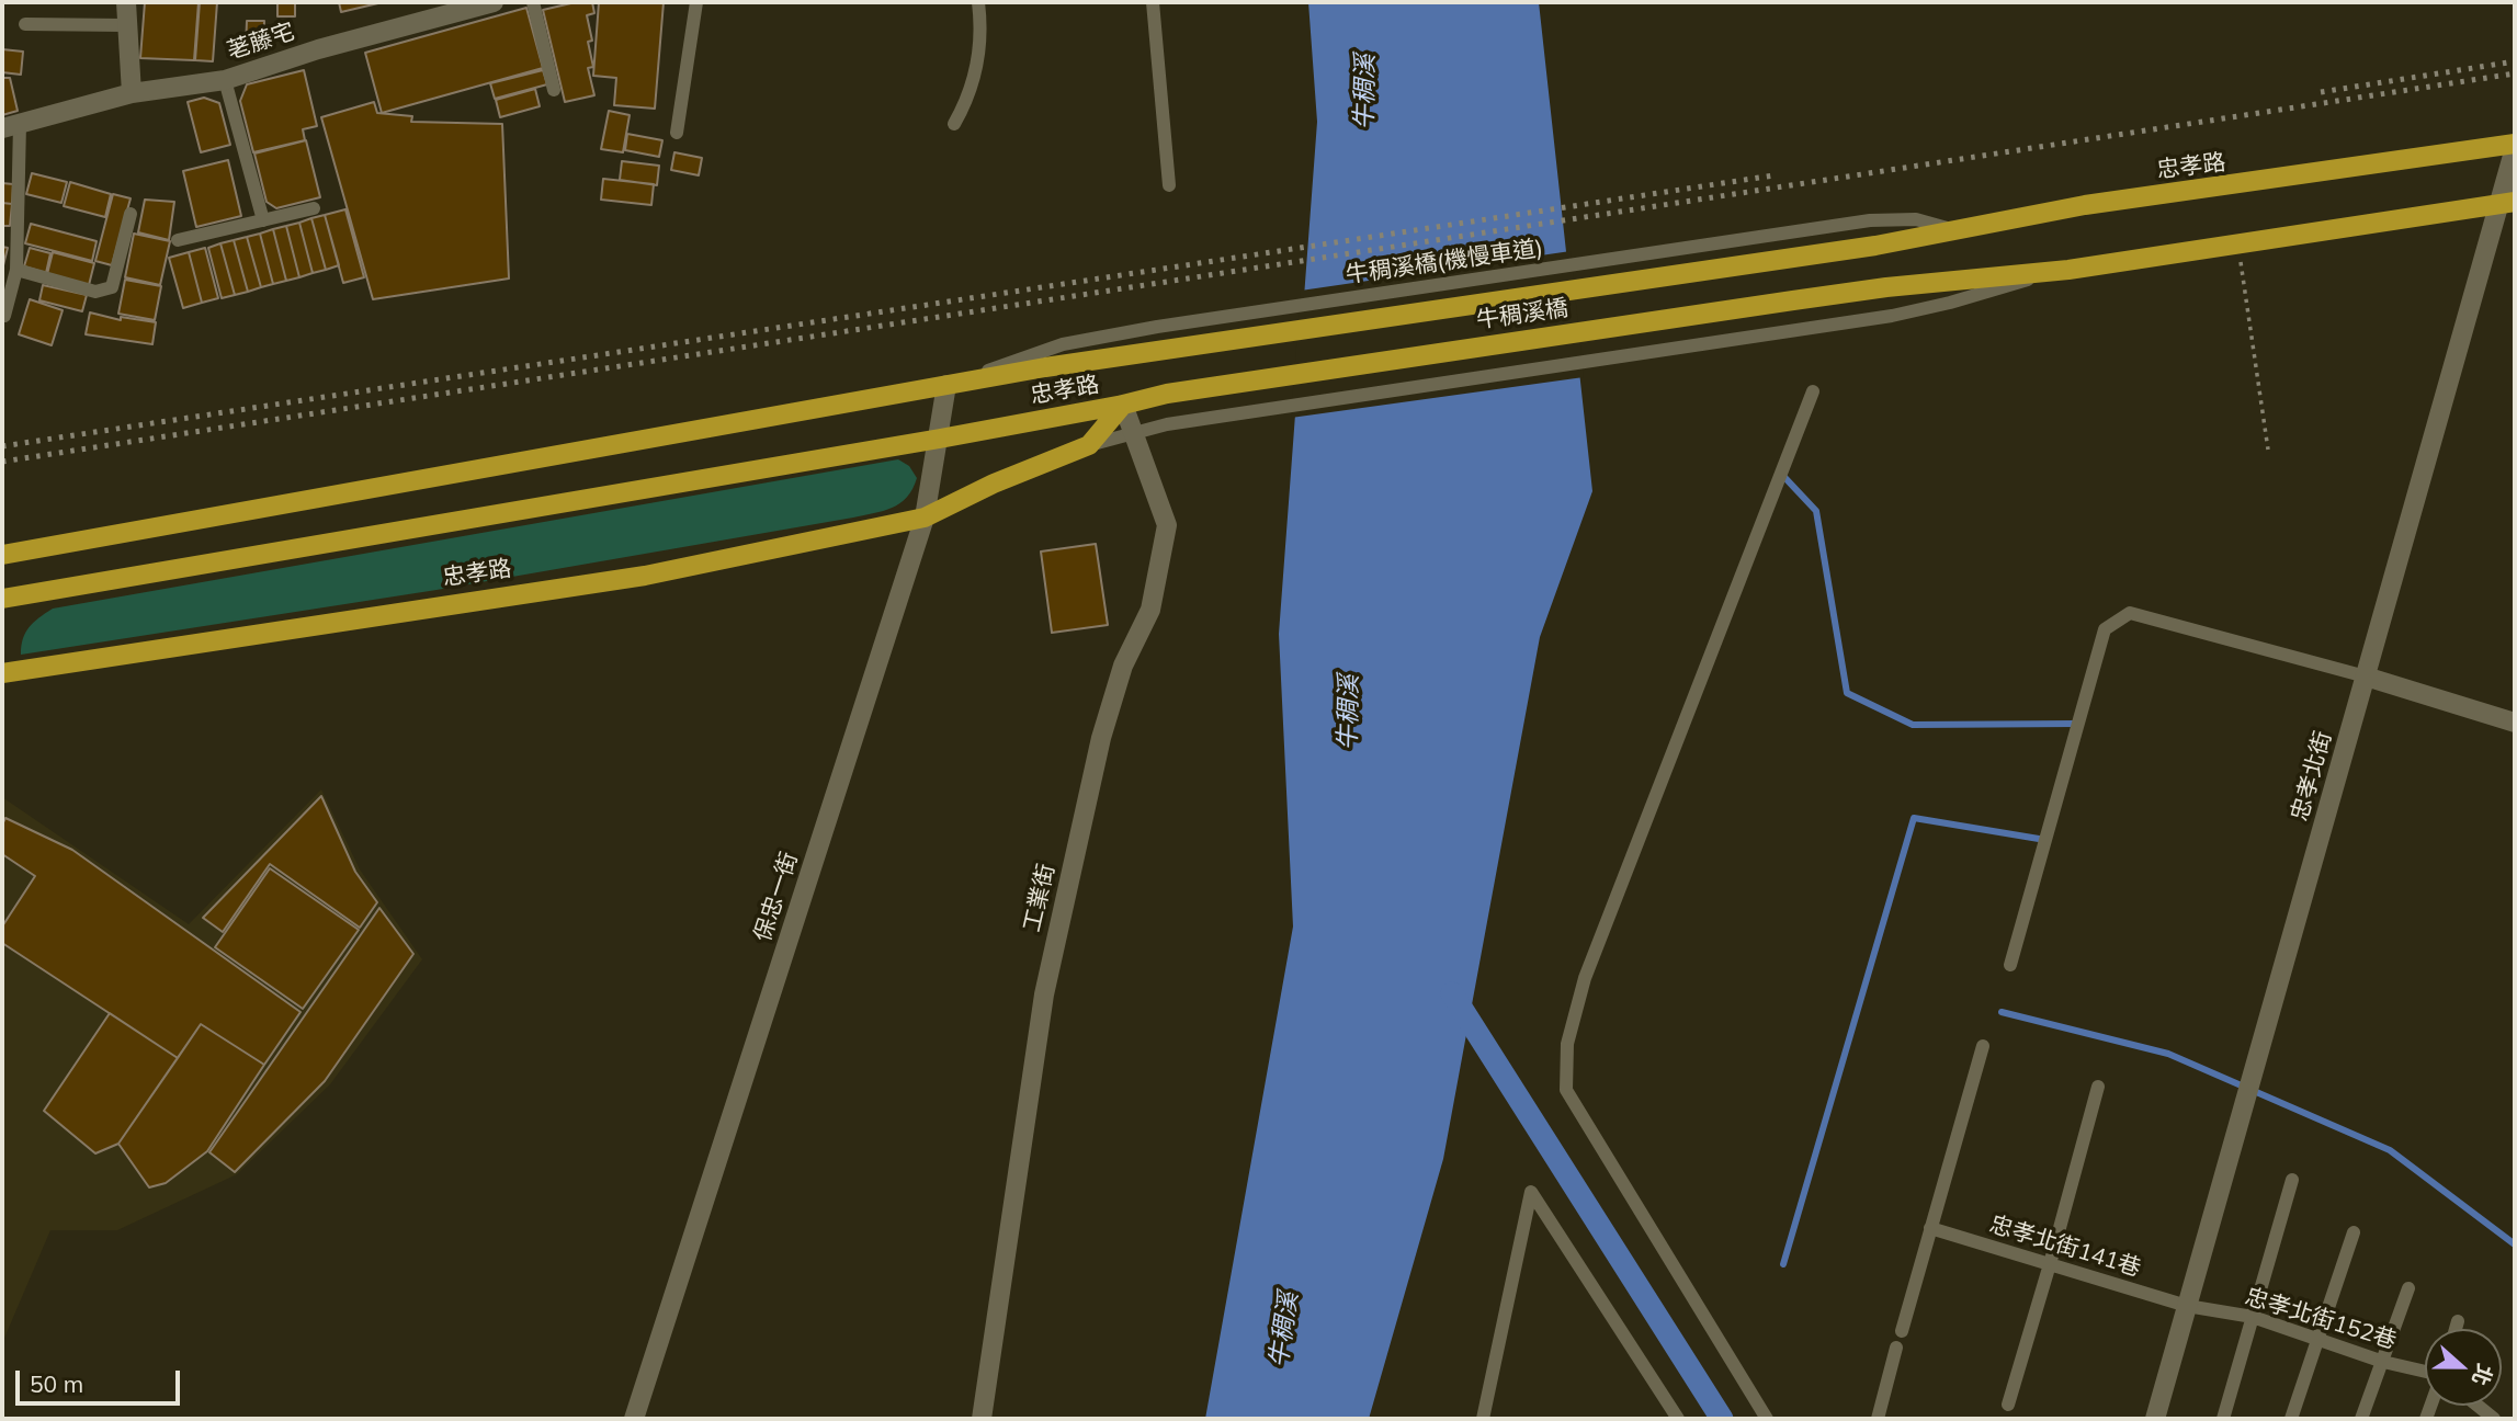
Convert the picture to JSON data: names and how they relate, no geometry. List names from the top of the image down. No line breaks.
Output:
{"streets":{"main road":["忠孝路","牛稠溪橋"],"street":["荖藤宅","忠孝北街","保忠一街","工業街"],"lane":["牛稠溪橋(機慢車道)","忠孝北街141巷","忠孝北街152巷"]},"crossings":[["忠孝路","牛稠溪橋(機慢車道)"],["忠孝路","牛稠溪橋"],["忠孝路","忠孝北街"],["忠孝路","保忠一街"],["忠孝路","工業街"],["牛稠溪橋(機慢車道)","保忠一街"],["牛稠溪橋","工業街"],["忠孝北街","忠孝北街141巷"],["忠孝北街","忠孝北街152巷"],["忠孝北街141巷","忠孝北街152巷"]],"water":["牛稠溪"],"scale_bar":"50 m","north":"right"}
